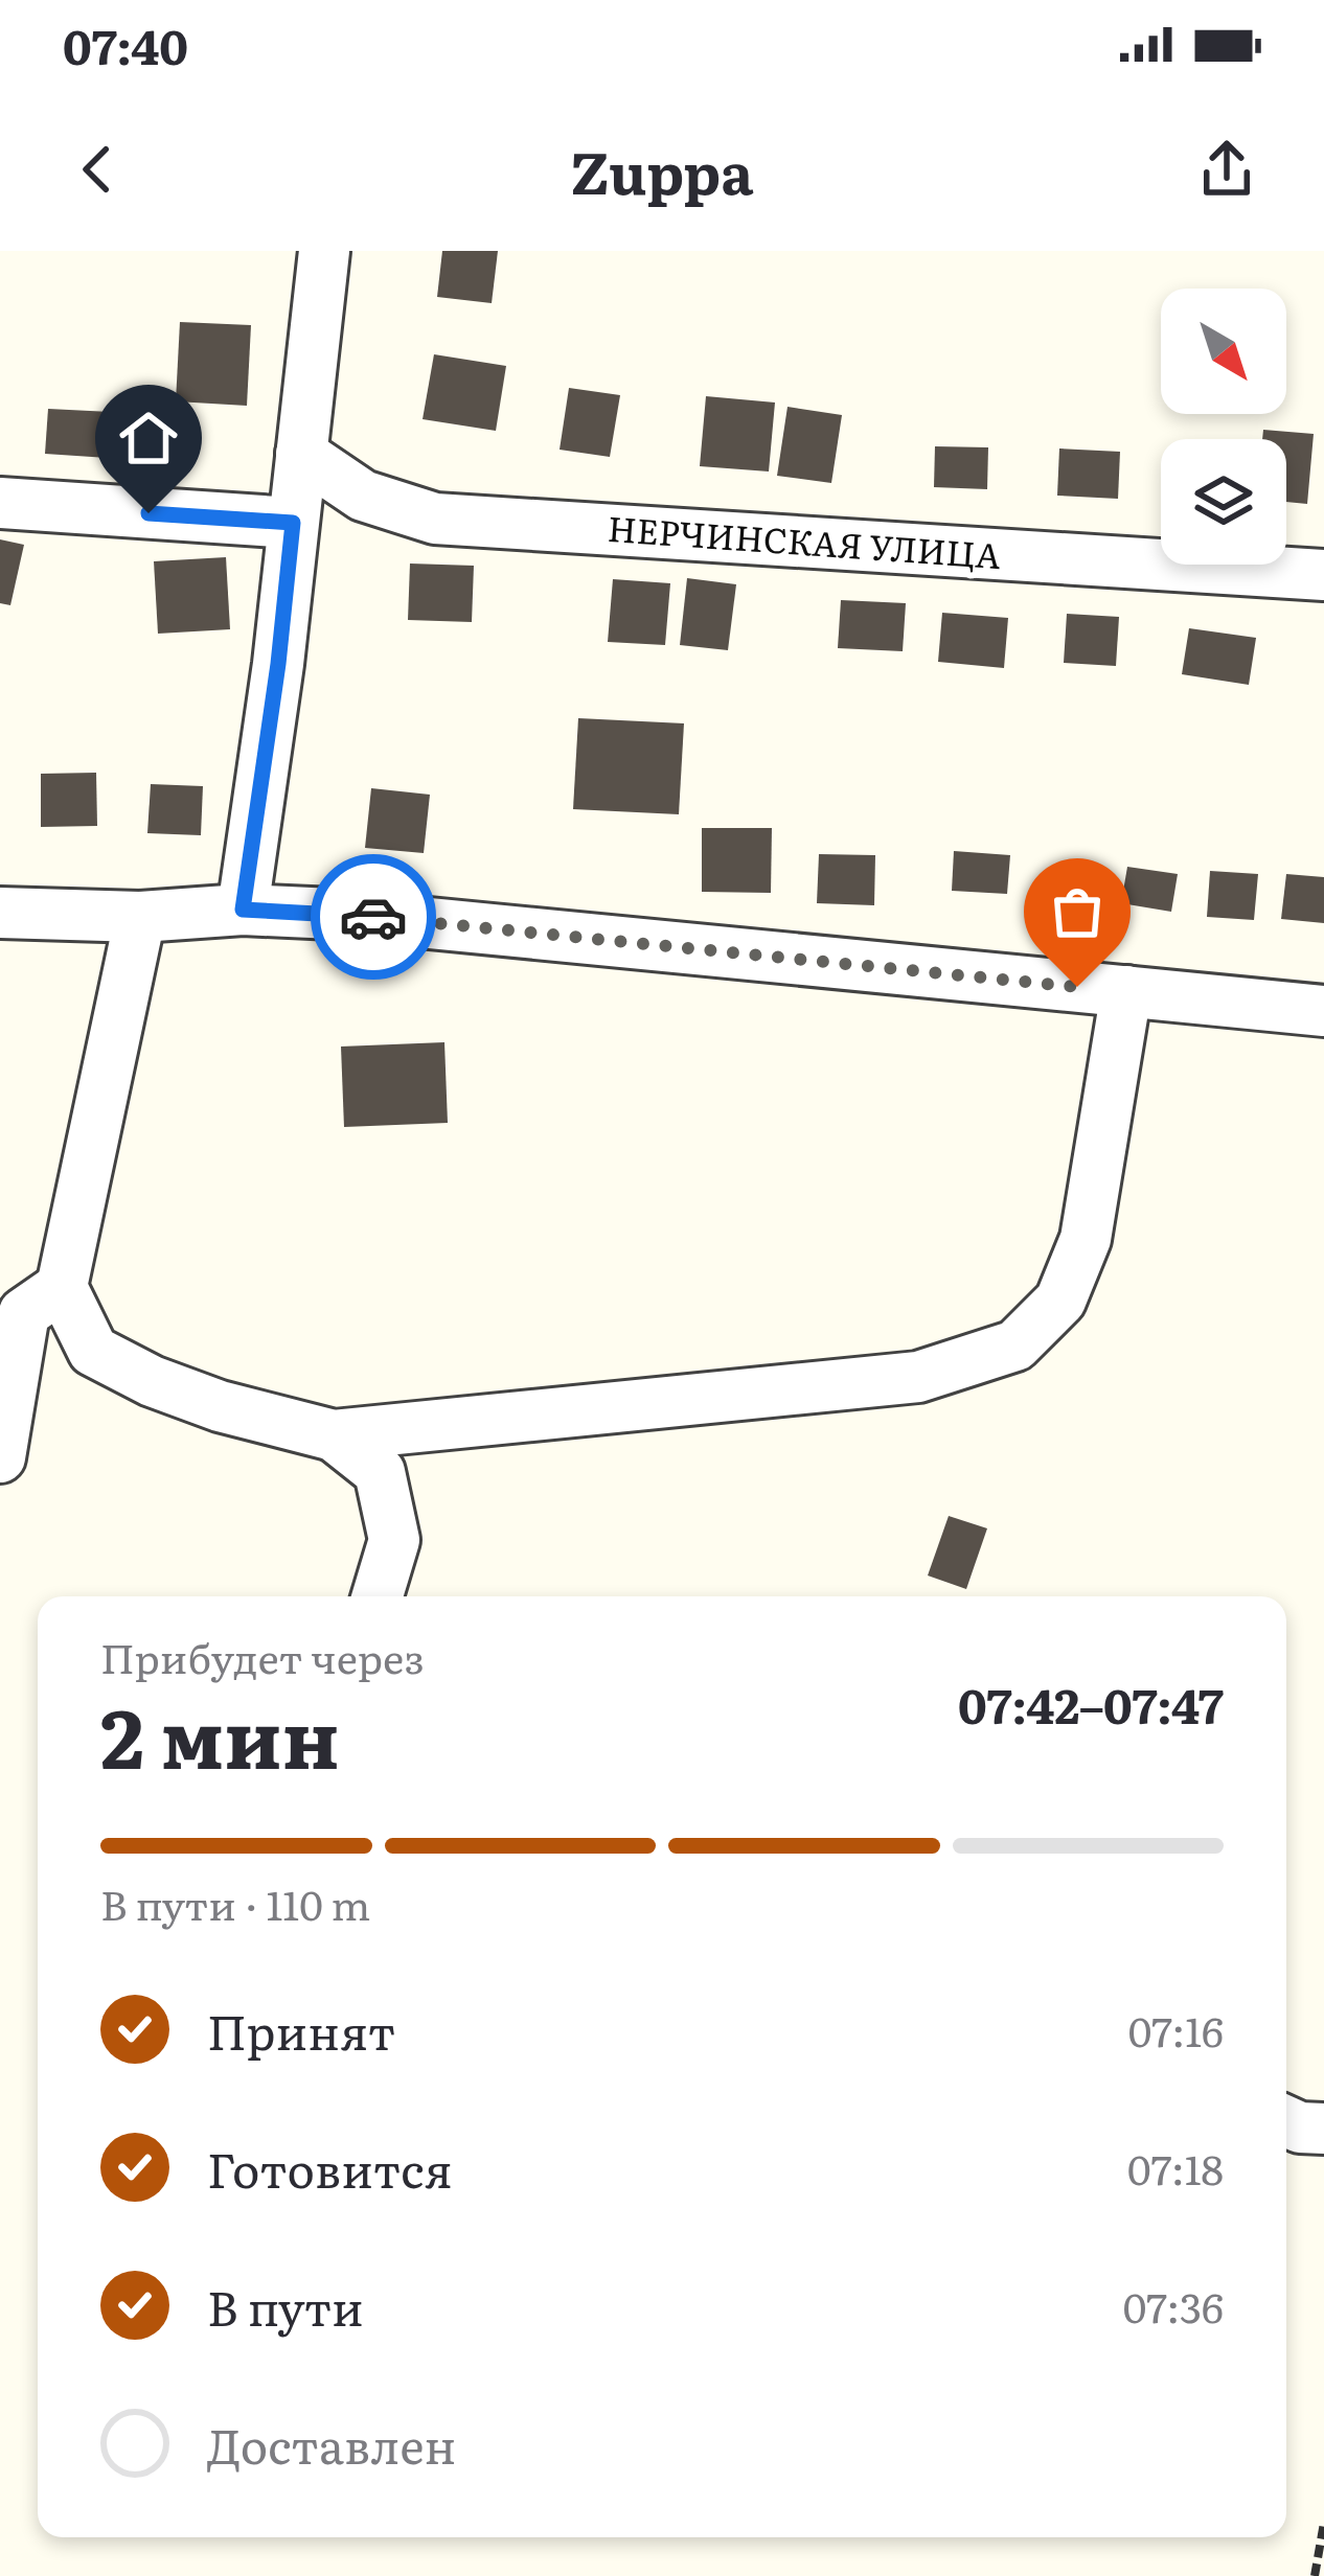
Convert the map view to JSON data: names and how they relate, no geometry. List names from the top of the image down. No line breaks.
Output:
{"streets":{"street":["НЕРЧИНСКАЯ УЛИЦА"]},"north":"bottom right","page":{"status":"07:40","header":"Zuppa","heading":["2 мин","Прибудет через","07:42–07:47"],"bar":"В пути · 110 m","list":[["Принят","07:16"],["Готовится","07:18"],["В пути","07:36"],"Доставлен"]}}
